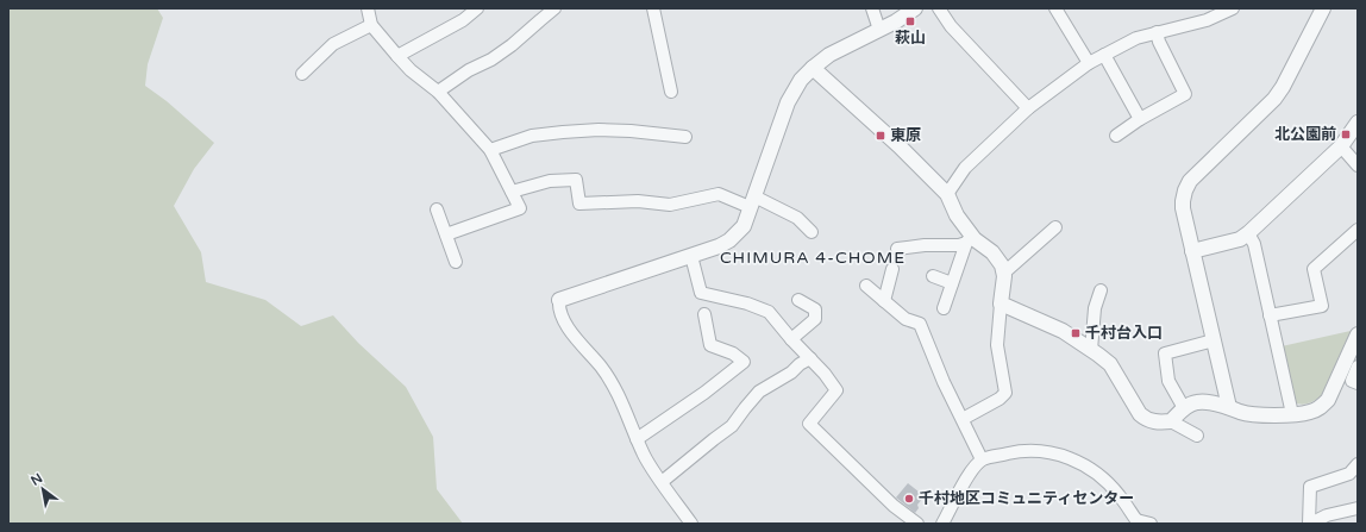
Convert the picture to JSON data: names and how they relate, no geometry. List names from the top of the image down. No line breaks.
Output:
{"districts":["CHIMURA 4-CHOME"],"places":{"transit":["萩山","北公園前","東原","千村台入口"],"other":["千村地区コミュニティセンター"]},"north":"top left"}
